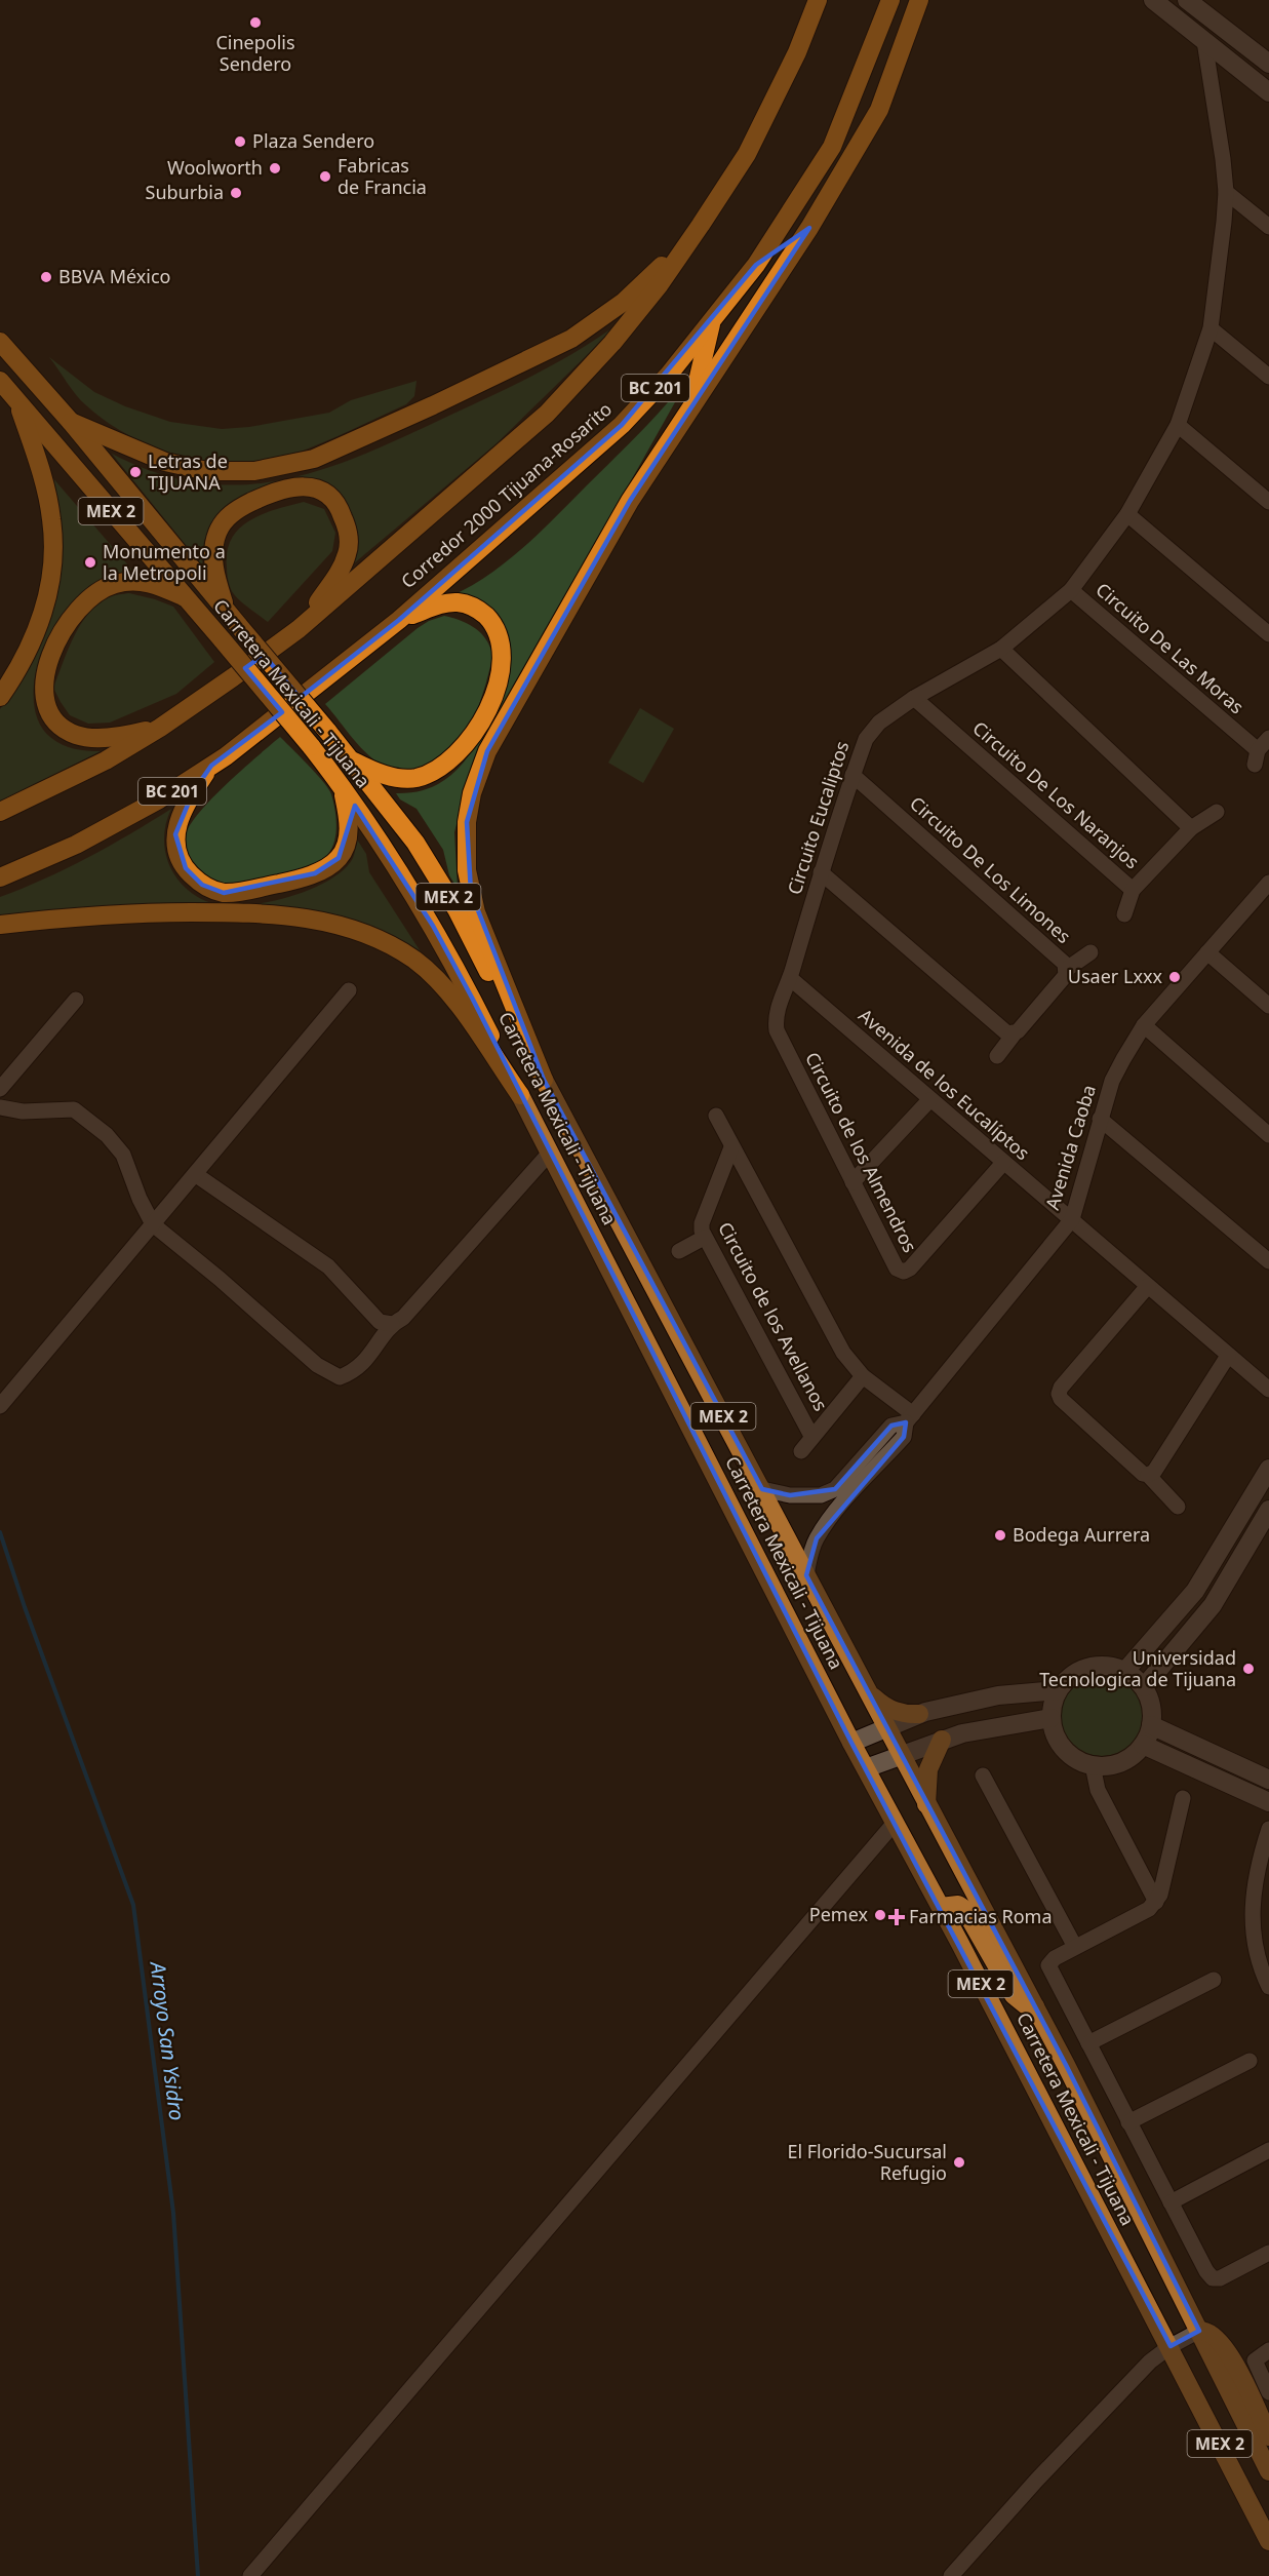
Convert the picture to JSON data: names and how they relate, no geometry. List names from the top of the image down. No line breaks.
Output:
{"streets":{"highway":["BC 201","Corredor 2000 Tijuana-Rosarito","MEX 2","Carretera Mexicali - Tijuana"],"street":["Circuito De Las Moras","Circuito De Los Naranjos","Circuito Eucaliptos","Circuito De Los Limones","Avenida de los Eucalíptos","Avenida Caoba","Circuito de los Almendros","Circuito de los Avellanos"]},"crossings":[["Circuito De Las Moras","Circuito Eucaliptos"],["Circuito De Los Naranjos","Circuito Eucaliptos"],["Circuito Eucaliptos","Circuito De Los Limones"],["Circuito Eucaliptos","Avenida de los Eucalíptos"],["Circuito Eucaliptos","Circuito de los Almendros"],["Avenida de los Eucalíptos","Avenida Caoba"],["Avenida de los Eucalíptos","Circuito de los Almendros"]],"water":["Arroyo San Ysidro"],"places":{"other":["Cinepolis Sendero","Plaza Sendero","Woolworth","Fabricas de Francia","Suburbia","BBVA México","Letras de TIJUANA","Monumento a la Metropoli","Usaer Lxxx","Bodega Aurrera","Universidad Tecnologica de Tijuana","Pemex","El Florido-Sucursal Refugio"],"health":["Farmacias Roma"]}}
